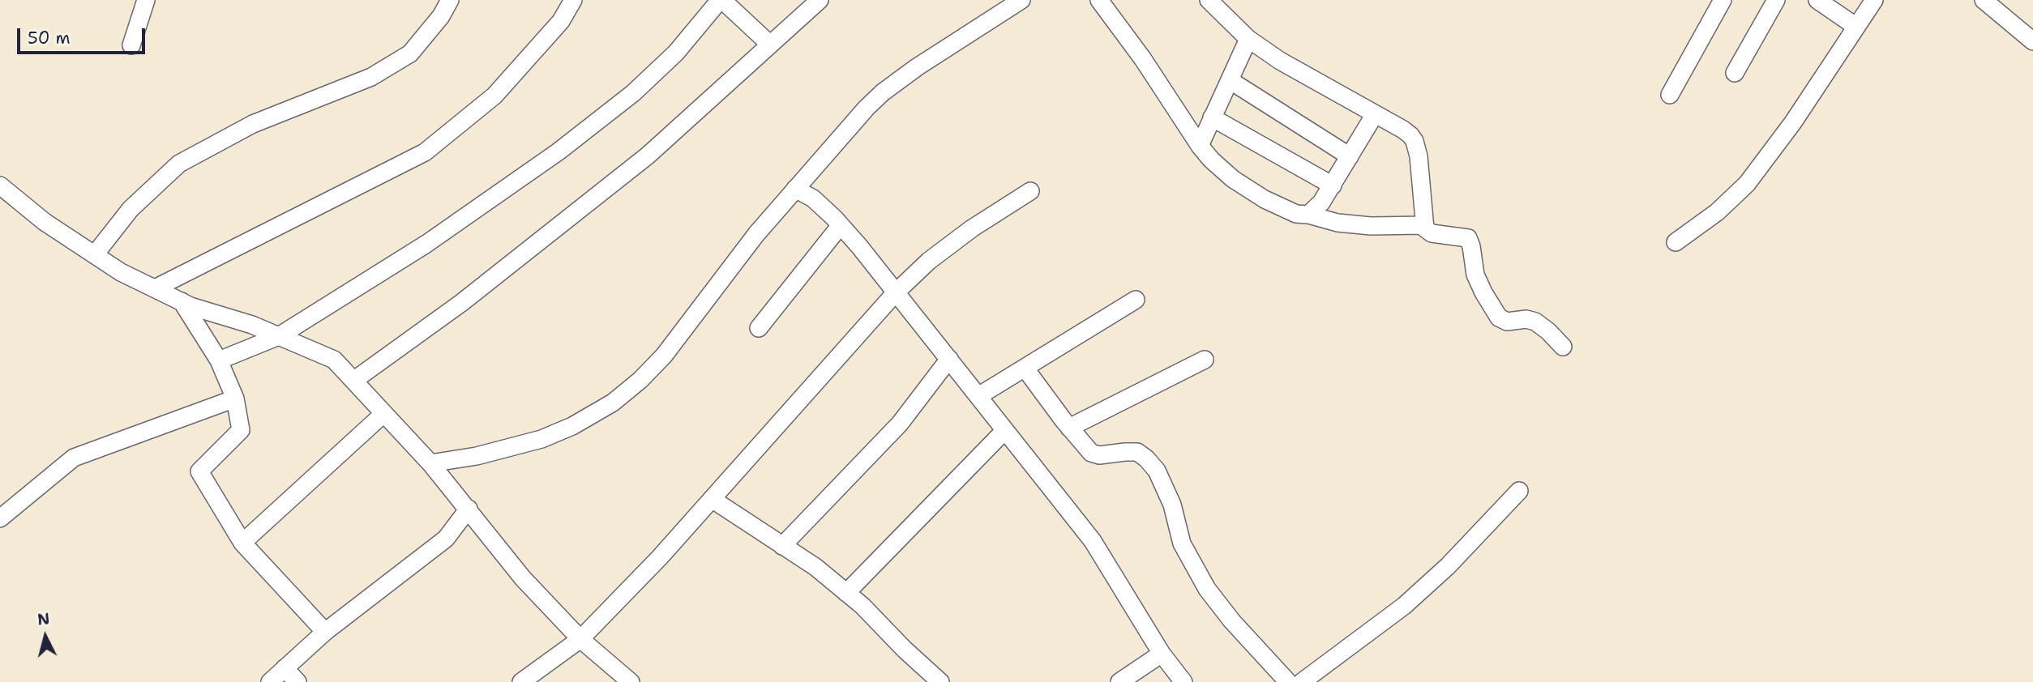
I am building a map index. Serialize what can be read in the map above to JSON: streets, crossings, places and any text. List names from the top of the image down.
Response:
{
  "scale_bar": "50 m",
  "north": "top"
}
